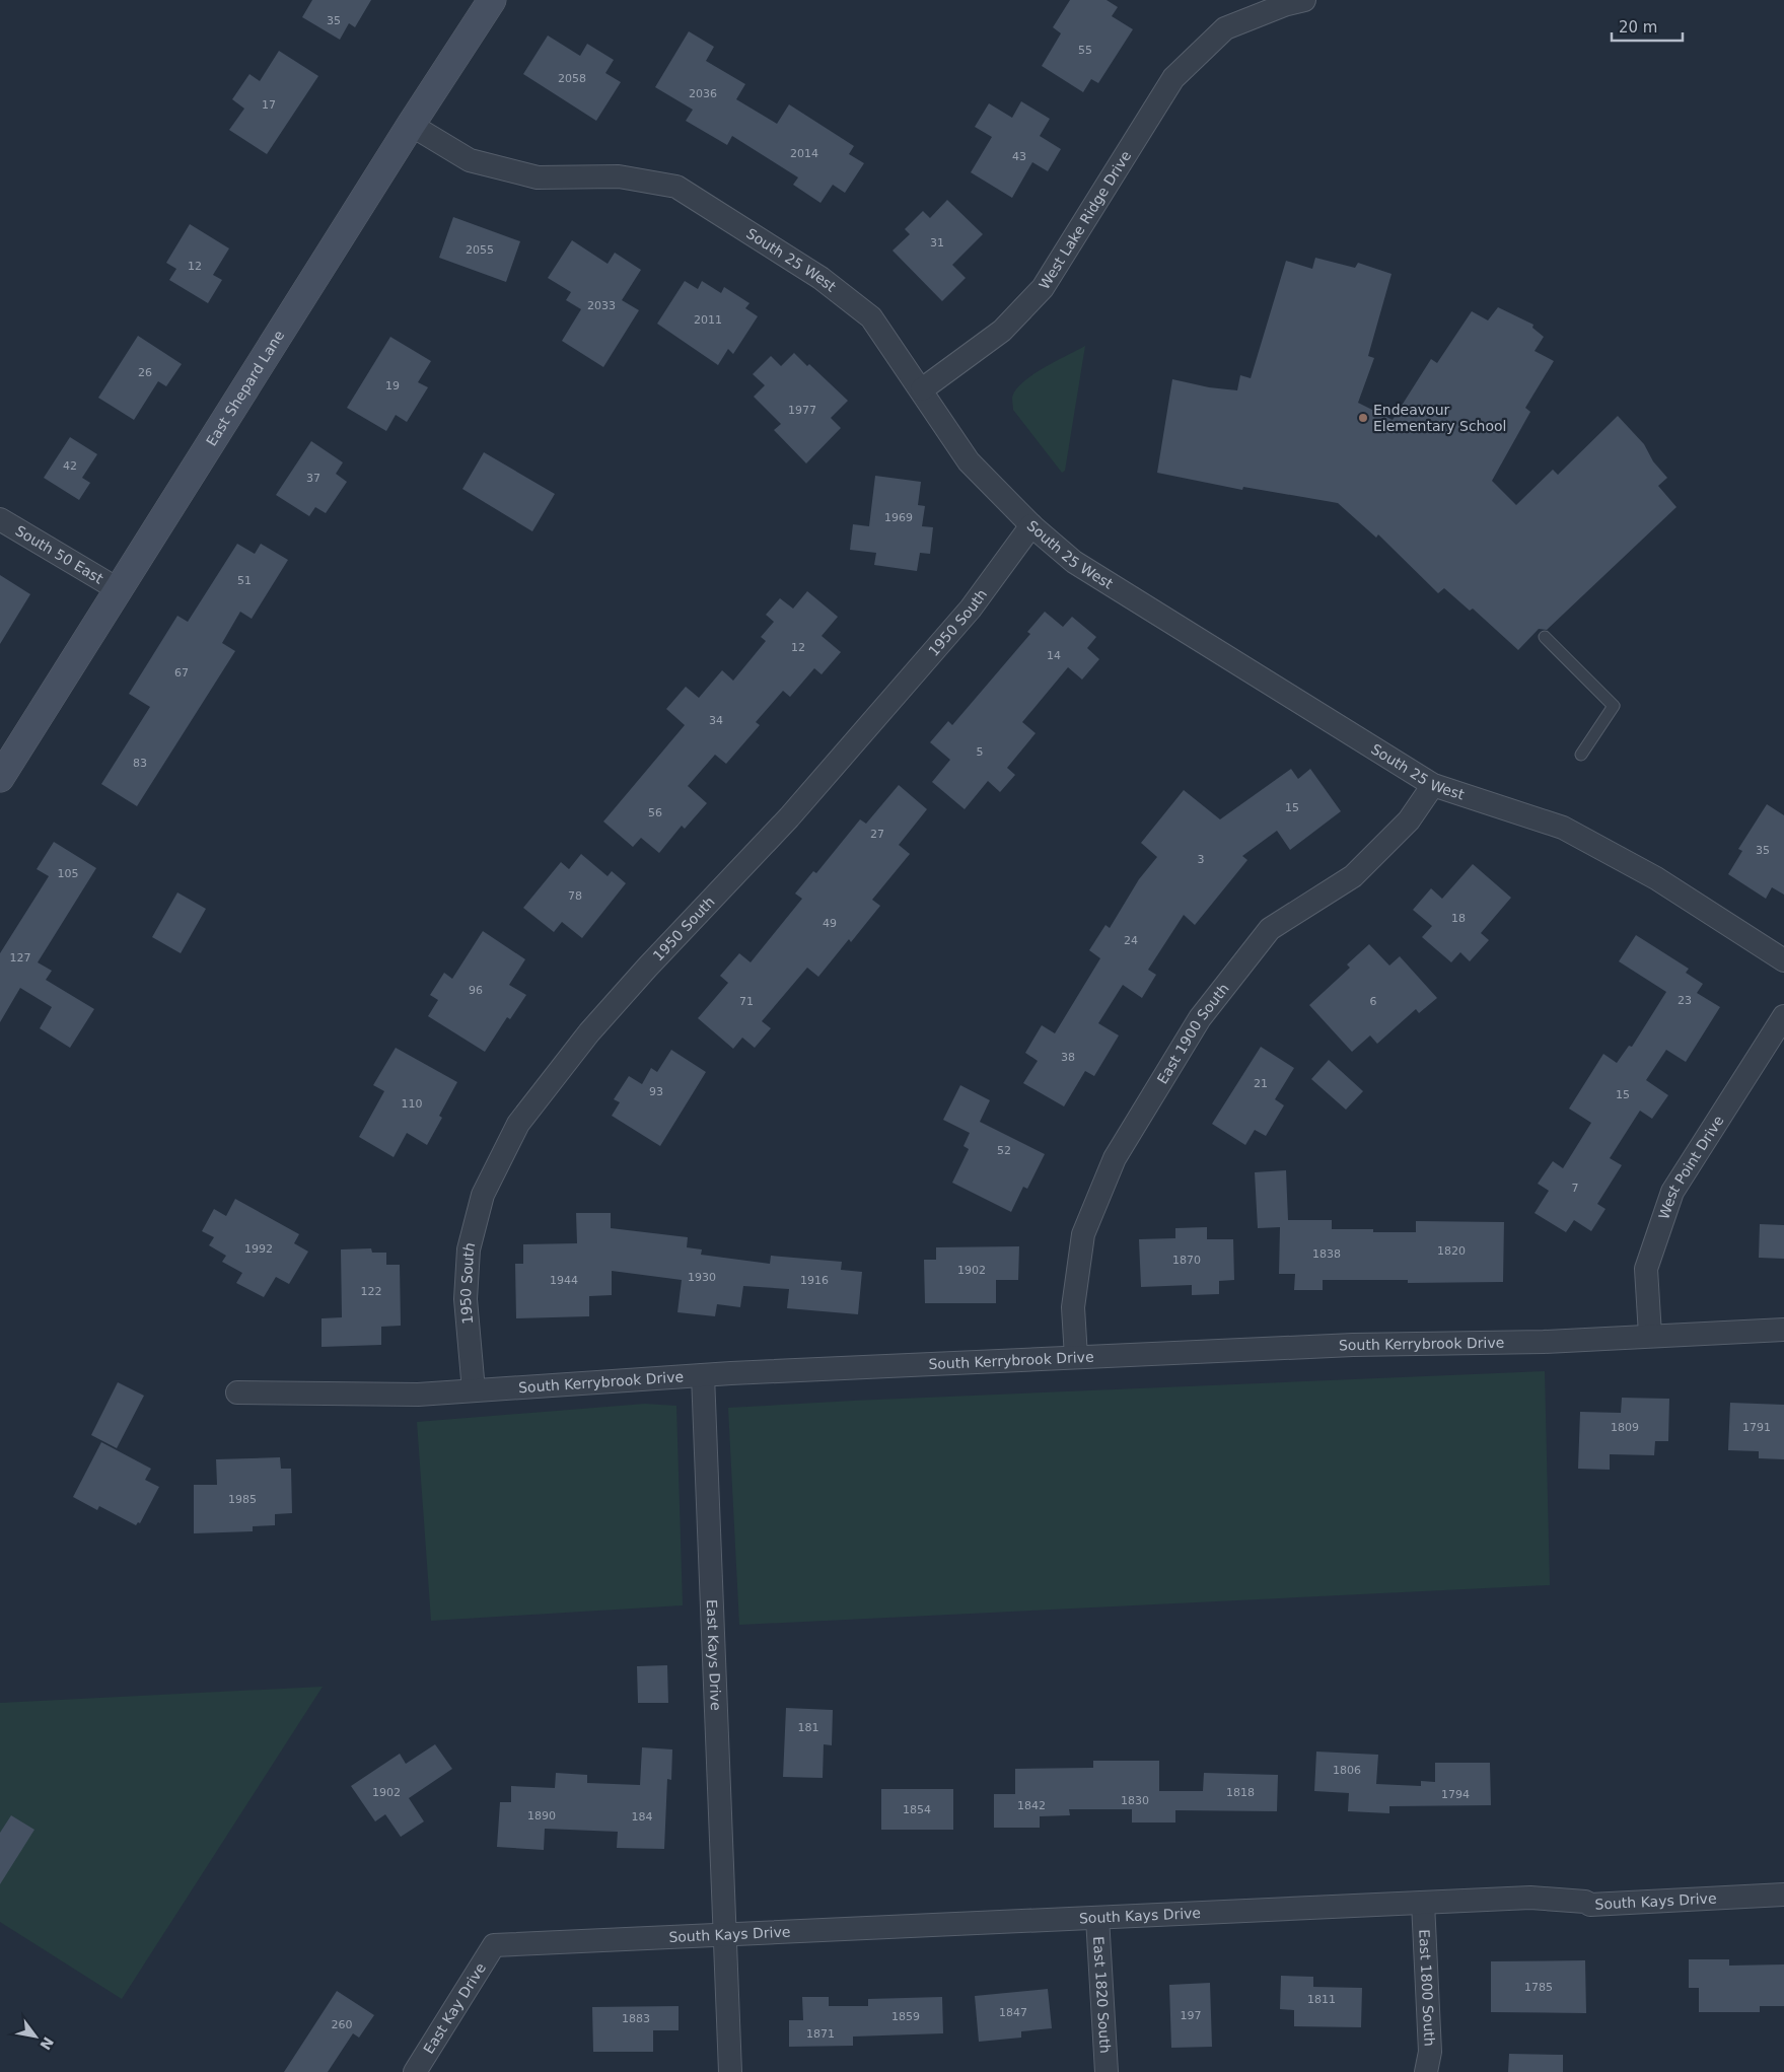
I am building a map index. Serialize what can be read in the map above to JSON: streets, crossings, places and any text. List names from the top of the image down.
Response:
{
  "streets": {
    "street": [
      "West Lake Ridge Drive",
      "South 25 West",
      "East Shepard Lane",
      "South 50 East",
      "1950 South",
      "East 1900 South",
      "West Point Drive",
      "South Kerrybrook Drive",
      "East Kays Drive",
      "South Kays Drive",
      "East 1800 South",
      "East 1820 South",
      "East Kay Drive"
    ]
  },
  "crossings": [
    ["West Lake Ridge Drive", "South 25 West"],
    ["South 25 West", "East Shepard Lane"],
    ["South 25 West", "1950 South"],
    ["South 25 West", "East 1900 South"],
    ["East Shepard Lane", "South 50 East"],
    ["1950 South", "South Kerrybrook Drive"],
    ["East 1900 South", "South Kerrybrook Drive"],
    ["West Point Drive", "South Kerrybrook Drive"],
    ["South Kerrybrook Drive", "East Kays Drive"],
    ["East Kays Drive", "South Kays Drive"],
    ["South Kays Drive", "East 1800 South"],
    ["South Kays Drive", "East 1820 South"],
    ["South Kays Drive", "East Kay Drive"]
  ],
  "places": ["Endeavour Elementary School"],
  "house_numbers": [
    "35",
    "55",
    "2058",
    "2036",
    "17",
    "2014",
    "43",
    "31",
    "2055",
    "12",
    "2033",
    "2011",
    "26",
    "19",
    "1977",
    "42",
    "37",
    "1969",
    "51",
    "12",
    "14",
    "67",
    "34",
    "5",
    "83",
    "15",
    "56",
    "27",
    "35",
    "3",
    "105",
    "78",
    "18",
    "49",
    "24",
    "127",
    "96",
    "23",
    "71",
    "6",
    "38",
    "21",
    "93",
    "15",
    "110",
    "52",
    "7",
    "1992",
    "1820",
    "1838",
    "1870",
    "1902",
    "1930",
    "1944",
    "1916",
    "122",
    "1809",
    "1791",
    "1985",
    "181",
    "1806",
    "1902",
    "1818",
    "1794",
    "1830",
    "1842",
    "1854",
    "1890",
    "184",
    "1785",
    "1811",
    "1847",
    "197",
    "1859",
    "1883",
    "260",
    "1871"
  ],
  "scale_bar": "20 m",
  "north": "bottom right"
}
